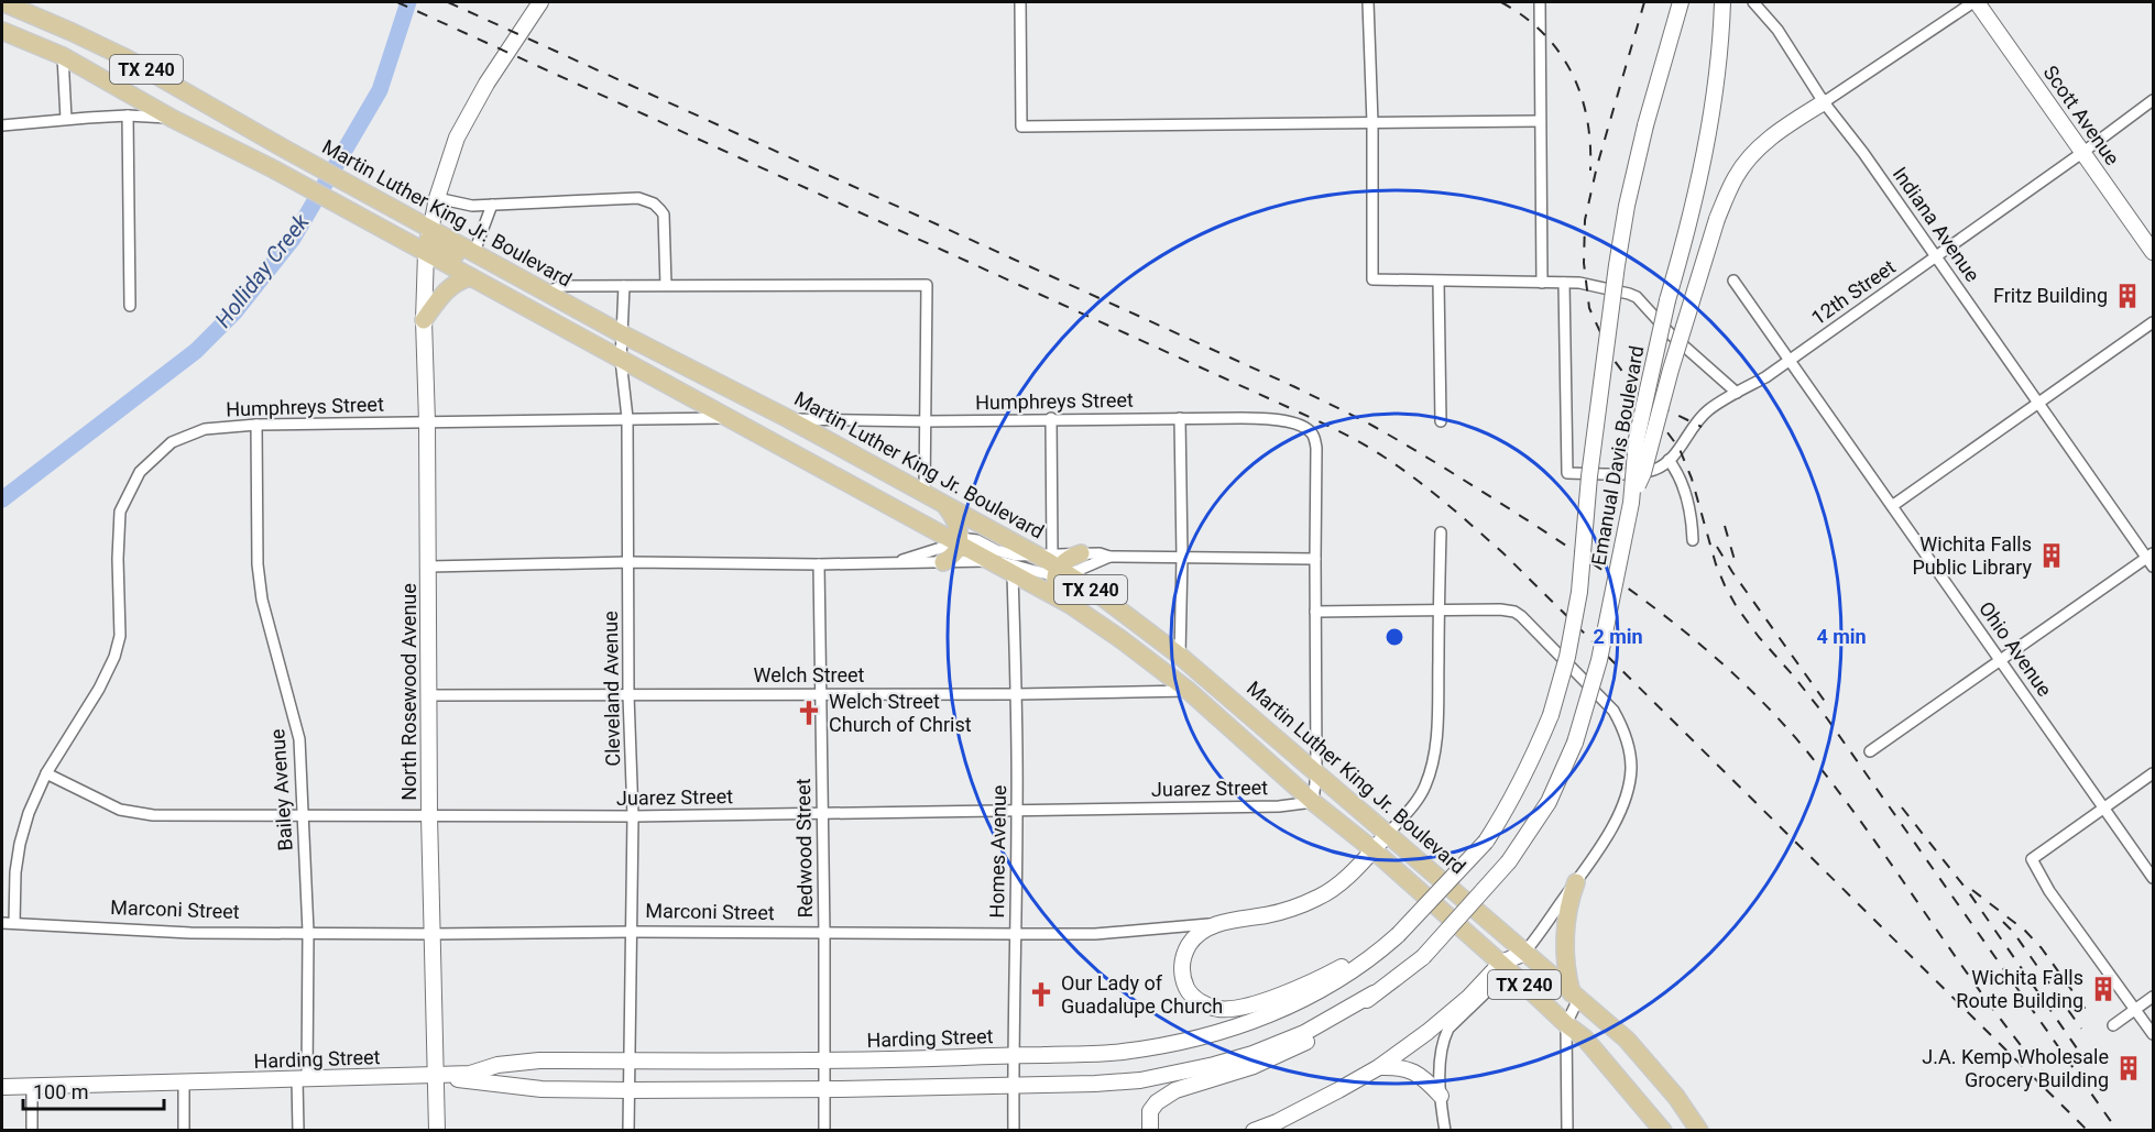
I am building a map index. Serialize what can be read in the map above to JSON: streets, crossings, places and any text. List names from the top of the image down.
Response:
{
  "streets": {
    "main road": [
      "TX 240",
      "Scott Avenue",
      "Martin Luther King Jr. Boulevard",
      "Emanual Davis Boulevard",
      "North Rosewood Avenue",
      "Marconi Street",
      "Harding Street"
    ],
    "street": [
      "Indiana Avenue",
      "12th Street",
      "Humphreys Street",
      "Ohio Avenue",
      "Welch Street",
      "Cleveland Avenue",
      "Juarez Street",
      "Bailey Avenue",
      "Redwood Street",
      "Homes Avenue"
    ]
  },
  "crossings": [
    ["Scott Avenue", "12th Street"],
    ["Martin Luther King Jr. Boulevard", "Humphreys Street"],
    ["Martin Luther King Jr. Boulevard", "Welch Street"],
    ["Martin Luther King Jr. Boulevard", "Cleveland Avenue"],
    ["Martin Luther King Jr. Boulevard", "North Rosewood Avenue"],
    ["Martin Luther King Jr. Boulevard", "Juarez Street"],
    ["Martin Luther King Jr. Boulevard", "Homes Avenue"],
    ["Martin Luther King Jr. Boulevard", "Marconi Street"],
    ["Indiana Avenue", "12th Street"],
    ["12th Street", "Ohio Avenue"],
    ["Humphreys Street", "Cleveland Avenue"],
    ["Humphreys Street", "North Rosewood Avenue"],
    ["Humphreys Street", "Juarez Street"],
    ["Humphreys Street", "Bailey Avenue"],
    ["Humphreys Street", "Marconi Street"],
    ["Emanual Davis Boulevard", "Harding Street"],
    ["Welch Street", "Cleveland Avenue"],
    ["Welch Street", "North Rosewood Avenue"],
    ["Welch Street", "Redwood Street"],
    ["Welch Street", "Homes Avenue"],
    ["Cleveland Avenue", "Juarez Street"],
    ["Cleveland Avenue", "Marconi Street"],
    ["Cleveland Avenue", "Harding Street"],
    ["North Rosewood Avenue", "Juarez Street"],
    ["North Rosewood Avenue", "Marconi Street"],
    ["North Rosewood Avenue", "Harding Street"],
    ["Juarez Street", "Bailey Avenue"],
    ["Juarez Street", "Redwood Street"],
    ["Juarez Street", "Homes Avenue"],
    ["Bailey Avenue", "Marconi Street"],
    ["Bailey Avenue", "Harding Street"],
    ["Redwood Street", "Marconi Street"],
    ["Redwood Street", "Harding Street"],
    ["Homes Avenue", "Marconi Street"],
    ["Homes Avenue", "Harding Street"]
  ],
  "water": ["Holliday Creek"],
  "places": {
    "building": [
      "Fritz Building",
      "Wichita Falls Public Library",
      "Wichita Falls Route Building",
      "J.A. Kemp Wholesale Grocery Building"
    ],
    "church": ["Welch Street Church of Christ", "Our Lady of Guadalupe Church"]
  },
  "scale_bar": "100 m",
  "rings": ["2 min", "4 min"]
}
